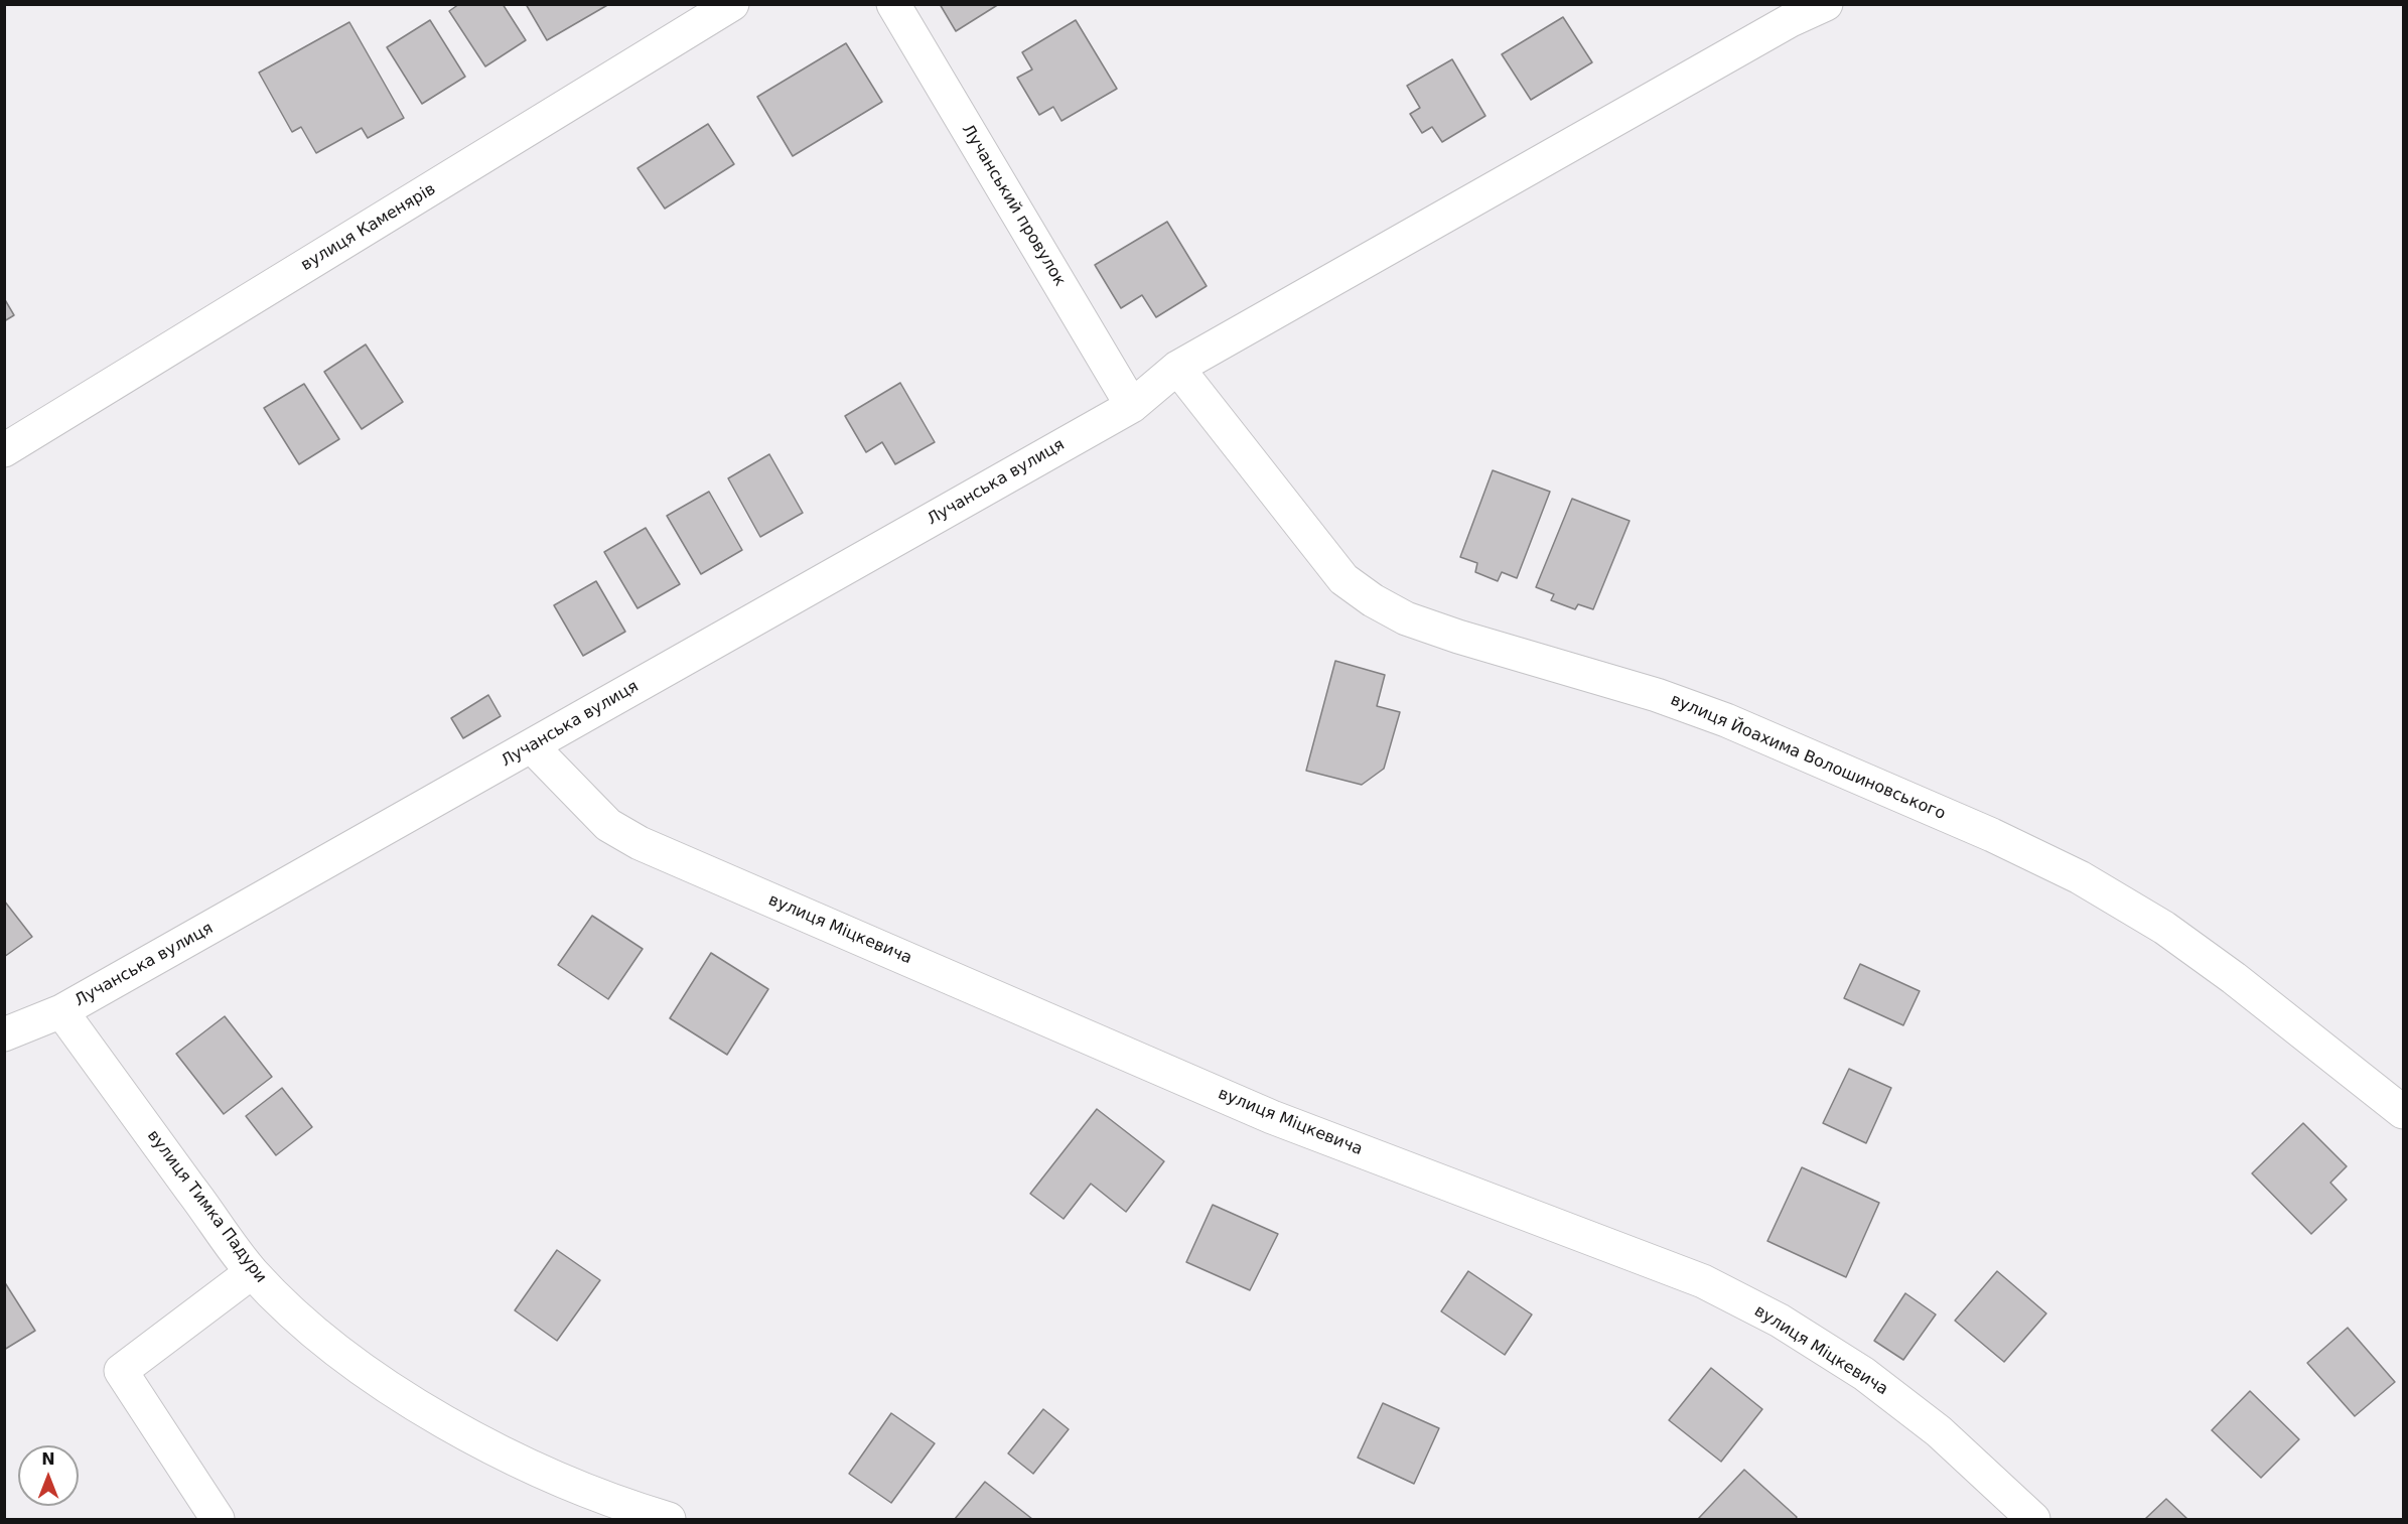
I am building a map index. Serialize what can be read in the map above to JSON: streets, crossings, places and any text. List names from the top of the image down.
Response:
{
  "streets": {
    "street": [
      "Лучанський провулок",
      "вулиця Каменярів",
      "Лучанська вулиця",
      "вулиця Йоахима Волошиновського",
      "вулиця Міцкевича",
      "вулиця Тимка Падури"
    ]
  },
  "crossings": [
    ["Лучанський провулок", "Лучанська вулиця"],
    ["Лучанська вулиця", "вулиця Йоахима Волошиновського"],
    ["Лучанська вулиця", "вулиця Міцкевича"],
    ["Лучанська вулиця", "вулиця Тимка Падури"]
  ],
  "north": "top"
}
